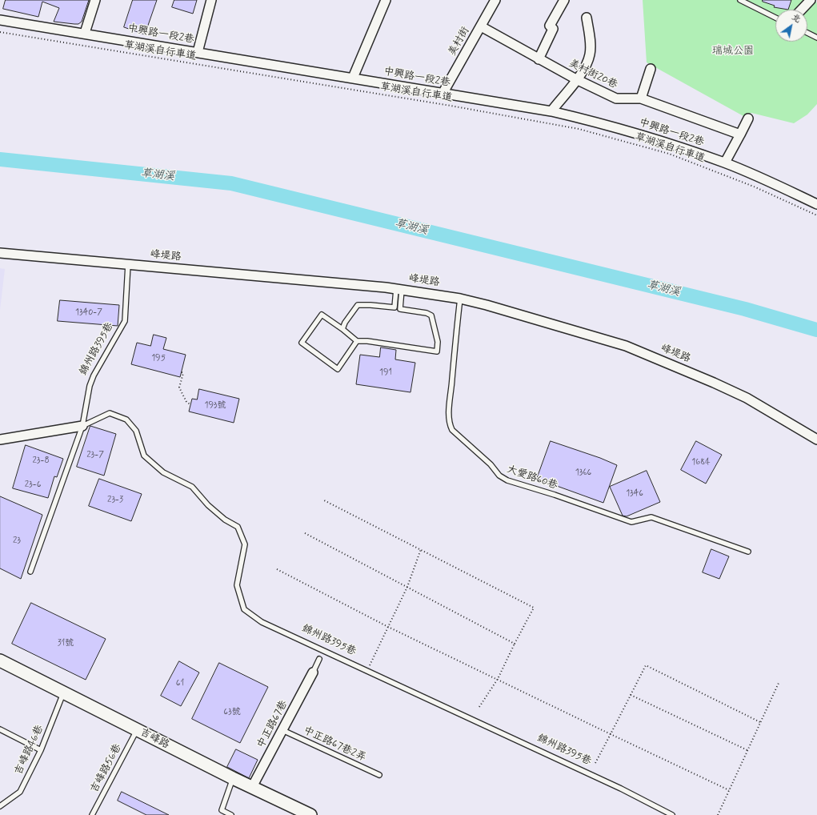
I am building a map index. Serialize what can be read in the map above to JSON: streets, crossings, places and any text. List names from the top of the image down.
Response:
{
  "streets": {
    "street": [
      "中興路一段2巷",
      "美村街",
      "美村街20巷",
      "峰堤路",
      "錦州路395巷",
      "中正路67巷",
      "吉峰路"
    ],
    "lane": [
      "大愛路60巷",
      "中正路67巷2弄",
      "吉峰路46巷",
      "吉峰路56巷"
    ],
    "path": ["草湖溪自行車道"]
  },
  "crossings": [
    ["中興路一段2巷", "美村街"],
    ["美村街", "美村街20巷"],
    ["峰堤路", "錦州路395巷"],
    ["峰堤路", "大愛路60巷"],
    ["中正路67巷", "吉峰路"],
    ["中正路67巷", "中正路67巷2弄"],
    ["吉峰路", "吉峰路46巷"],
    ["吉峰路", "吉峰路56巷"]
  ],
  "water": ["草湖溪"],
  "parks": ["瑞城公園"],
  "house_numbers": [
    "1340-7",
    "195",
    "191",
    "193號",
    "23-7",
    "23-8",
    "1684",
    "1366",
    "23-6",
    "1346",
    "23-3",
    "23",
    "31號",
    "61",
    "63號"
  ],
  "north": "top right"
}
